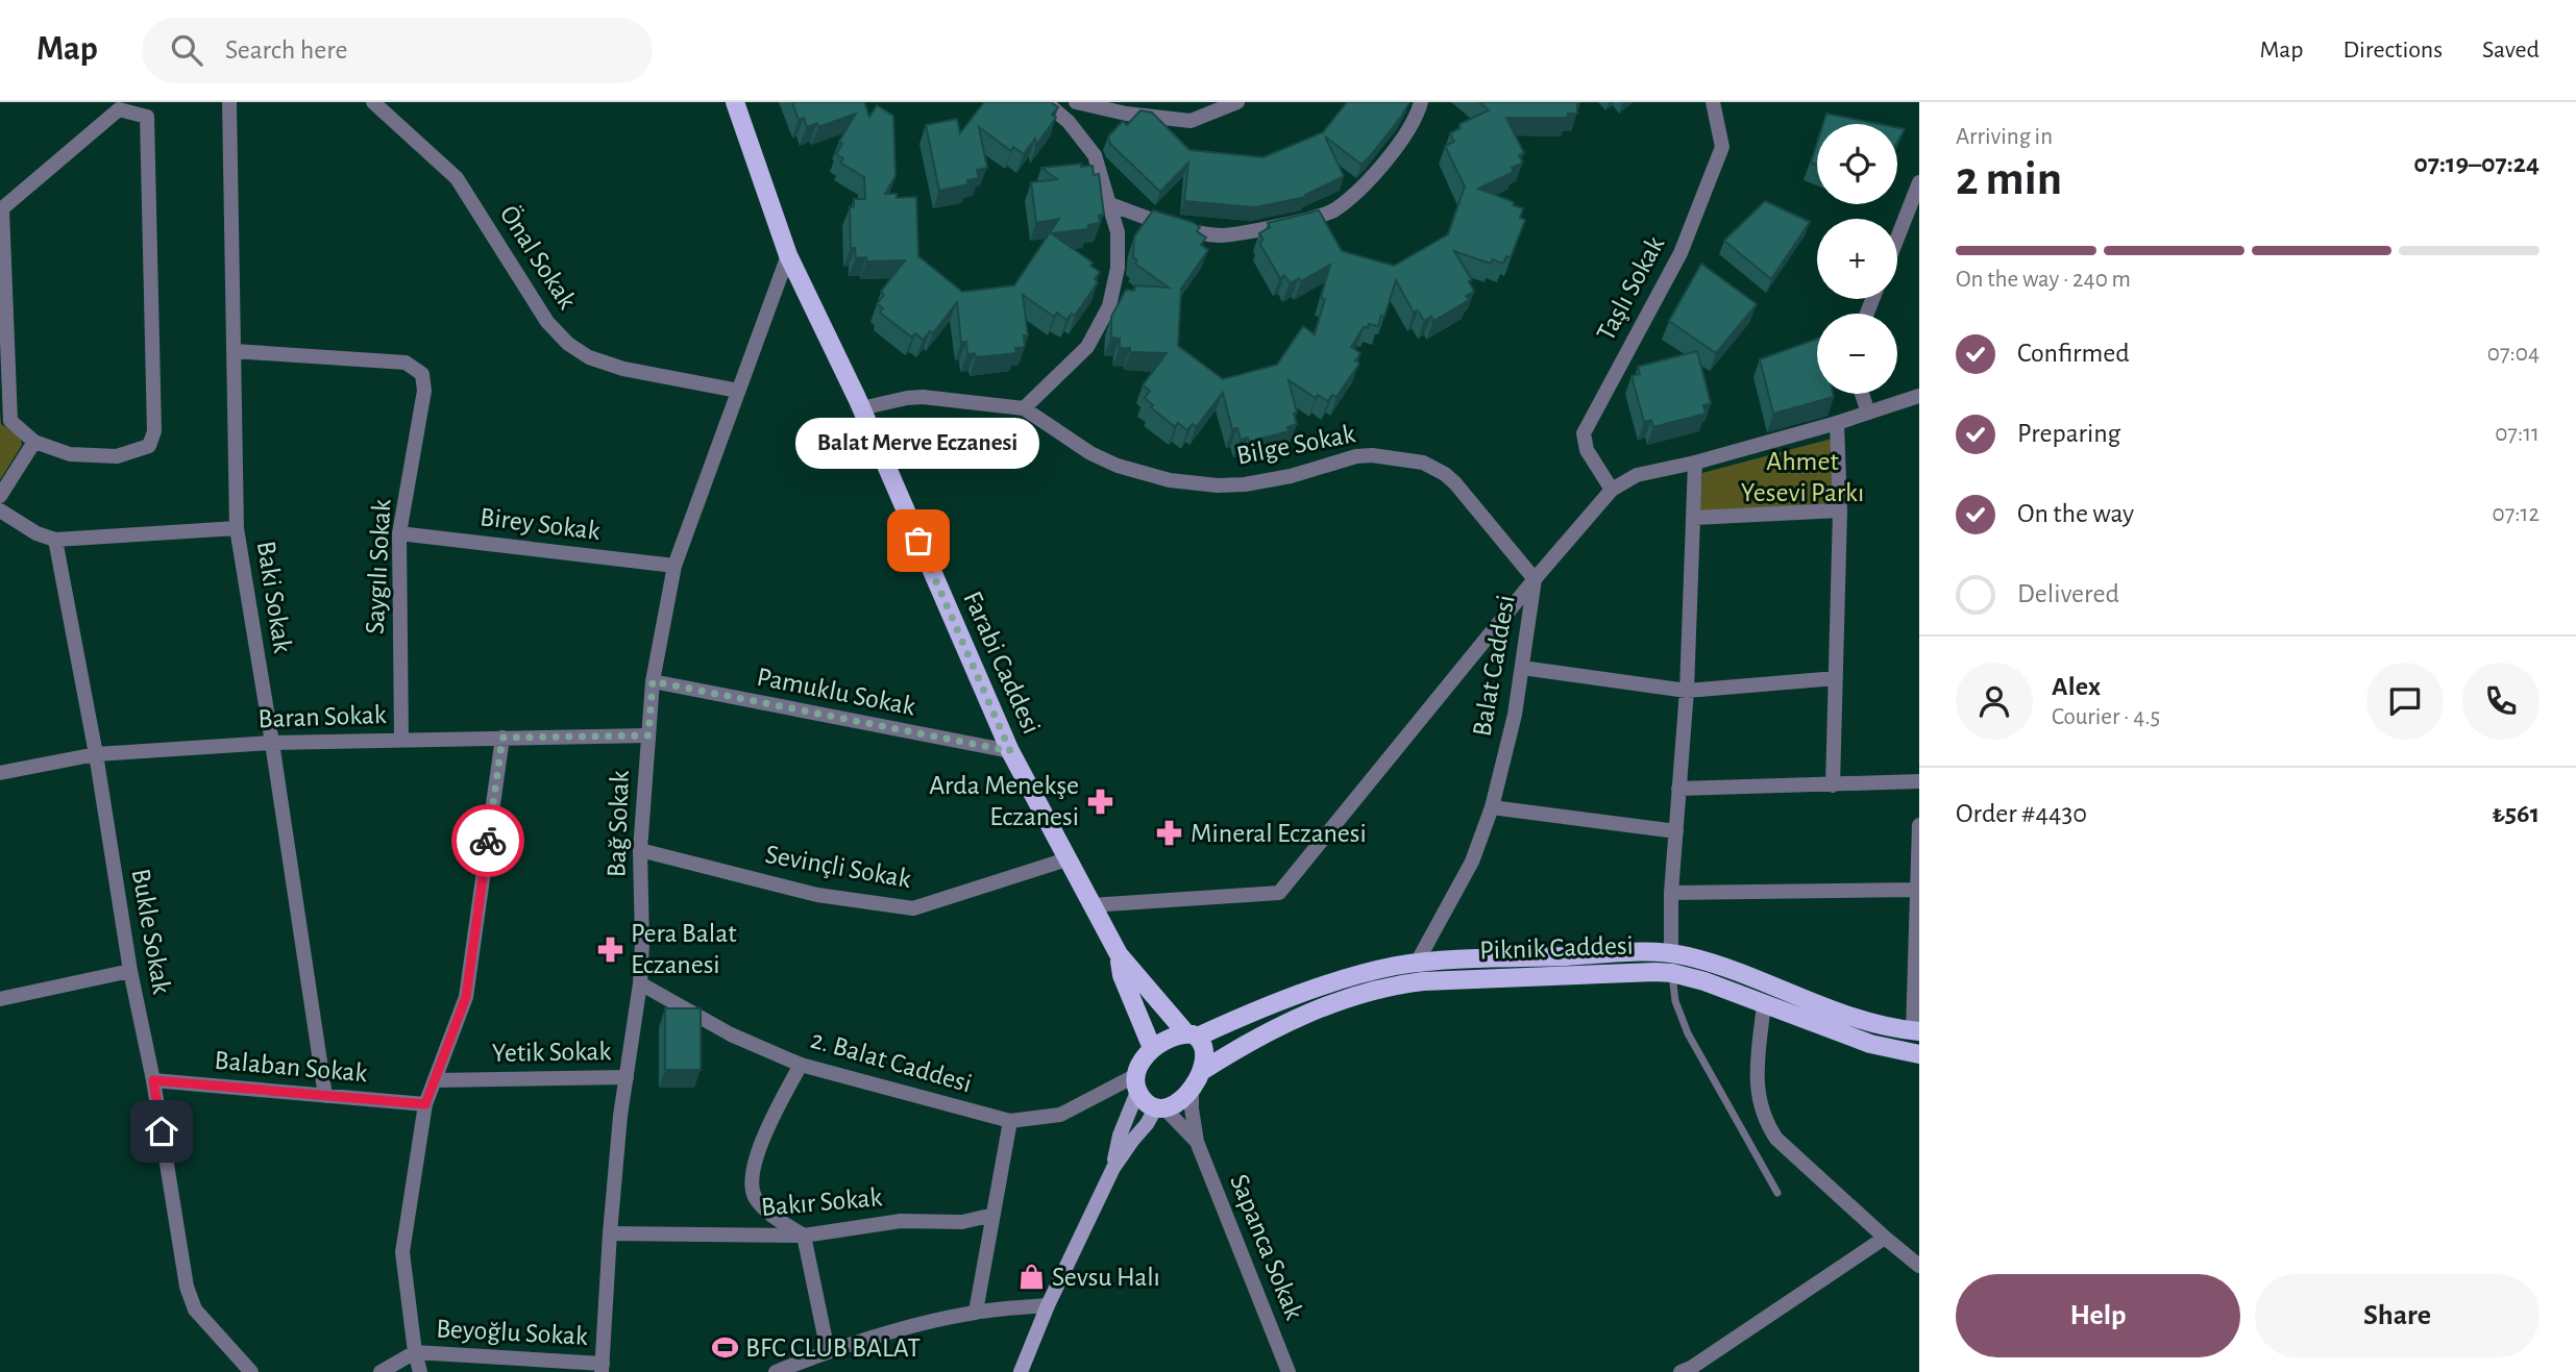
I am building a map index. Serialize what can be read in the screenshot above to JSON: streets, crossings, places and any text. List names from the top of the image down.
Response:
{
  "streets": {
    "main road": ["Farabi Caddesi", "Piknik Caddesi"],
    "street": [
      "Önal Sokak",
      "Taşlı Sokak",
      "Bilge Sokak",
      "Birey Sokak",
      "Saygılı Sokak",
      "Baki Sokak",
      "Balat Caddesi",
      "Pamuklu Sokak",
      "Baran Sokak",
      "Bağ Sokak",
      "Sevinçli Sokak",
      "Bukle Sokak",
      "Yetik Sokak",
      "2. Balat Caddesi",
      "Balaban Sokak",
      "Bakır Sokak",
      "Sapanca Sokak",
      "Beyoğlu Sokak"
    ]
  },
  "crossings": [
    ["Önal Sokak", "Bağ Sokak"],
    ["Taşlı Sokak", "Balat Caddesi"],
    ["Bilge Sokak", "Farabi Caddesi"],
    ["Bilge Sokak", "Balat Caddesi"],
    ["Birey Sokak", "Saygılı Sokak"],
    ["Birey Sokak", "Bağ Sokak"],
    ["Saygılı Sokak", "Baki Sokak"],
    ["Saygılı Sokak", "Baran Sokak"],
    ["Baki Sokak", "Baran Sokak"],
    ["Baki Sokak", "Balaban Sokak"],
    ["Farabi Caddesi", "Pamuklu Sokak"],
    ["Farabi Caddesi", "Bağ Sokak"],
    ["Farabi Caddesi", "Sevinçli Sokak"],
    ["Balat Caddesi", "Piknik Caddesi"],
    ["Pamuklu Sokak", "Bağ Sokak"],
    ["Baran Sokak", "Bağ Sokak"],
    ["Baran Sokak", "Bukle Sokak"],
    ["Bağ Sokak", "Sevinçli Sokak"],
    ["Bağ Sokak", "Yetik Sokak"],
    ["Bağ Sokak", "2. Balat Caddesi"],
    ["Bağ Sokak", "Bakır Sokak"],
    ["Bağ Sokak", "Beyoğlu Sokak"],
    ["Bukle Sokak", "Balaban Sokak"],
    ["Piknik Caddesi", "2. Balat Caddesi"],
    ["Piknik Caddesi", "Sapanca Sokak"],
    ["2. Balat Caddesi", "Sapanca Sokak"]
  ],
  "parks": ["Ahmet Yesevi Parkı"],
  "places": {
    "other": ["Balat Merve Eczanesi"],
    "pharmacy": ["Arda Menekşe Eczanesi", "Mineral Eczanesi", "Pera Balat Eczanesi"],
    "shop": ["Sevsu Halı"],
    "sports": ["BFC CLUB BALAT"]
  },
  "page": {
    "header": "Map",
    "search": "Search here",
    "nav": ["Map", "Directions", "Saved"],
    "heading": ["2 min", "Arriving in", "07:19–07:24"],
    "panel": [
      "Alex",
      "Courier · 4.5",
      "Order #4430",
      "₺561"
    ],
    "map_buttons": ["+", "−"],
    "bar": "On the way · 240 m",
    "list": [
      ["Confirmed", "07:04"],
      ["Preparing", "07:11"],
      ["On the way", "07:12"],
      "Delivered"
    ],
    "bubble": "Balat Merve Eczanesi",
    "buttons": ["Help", "Share"]
  }
}
